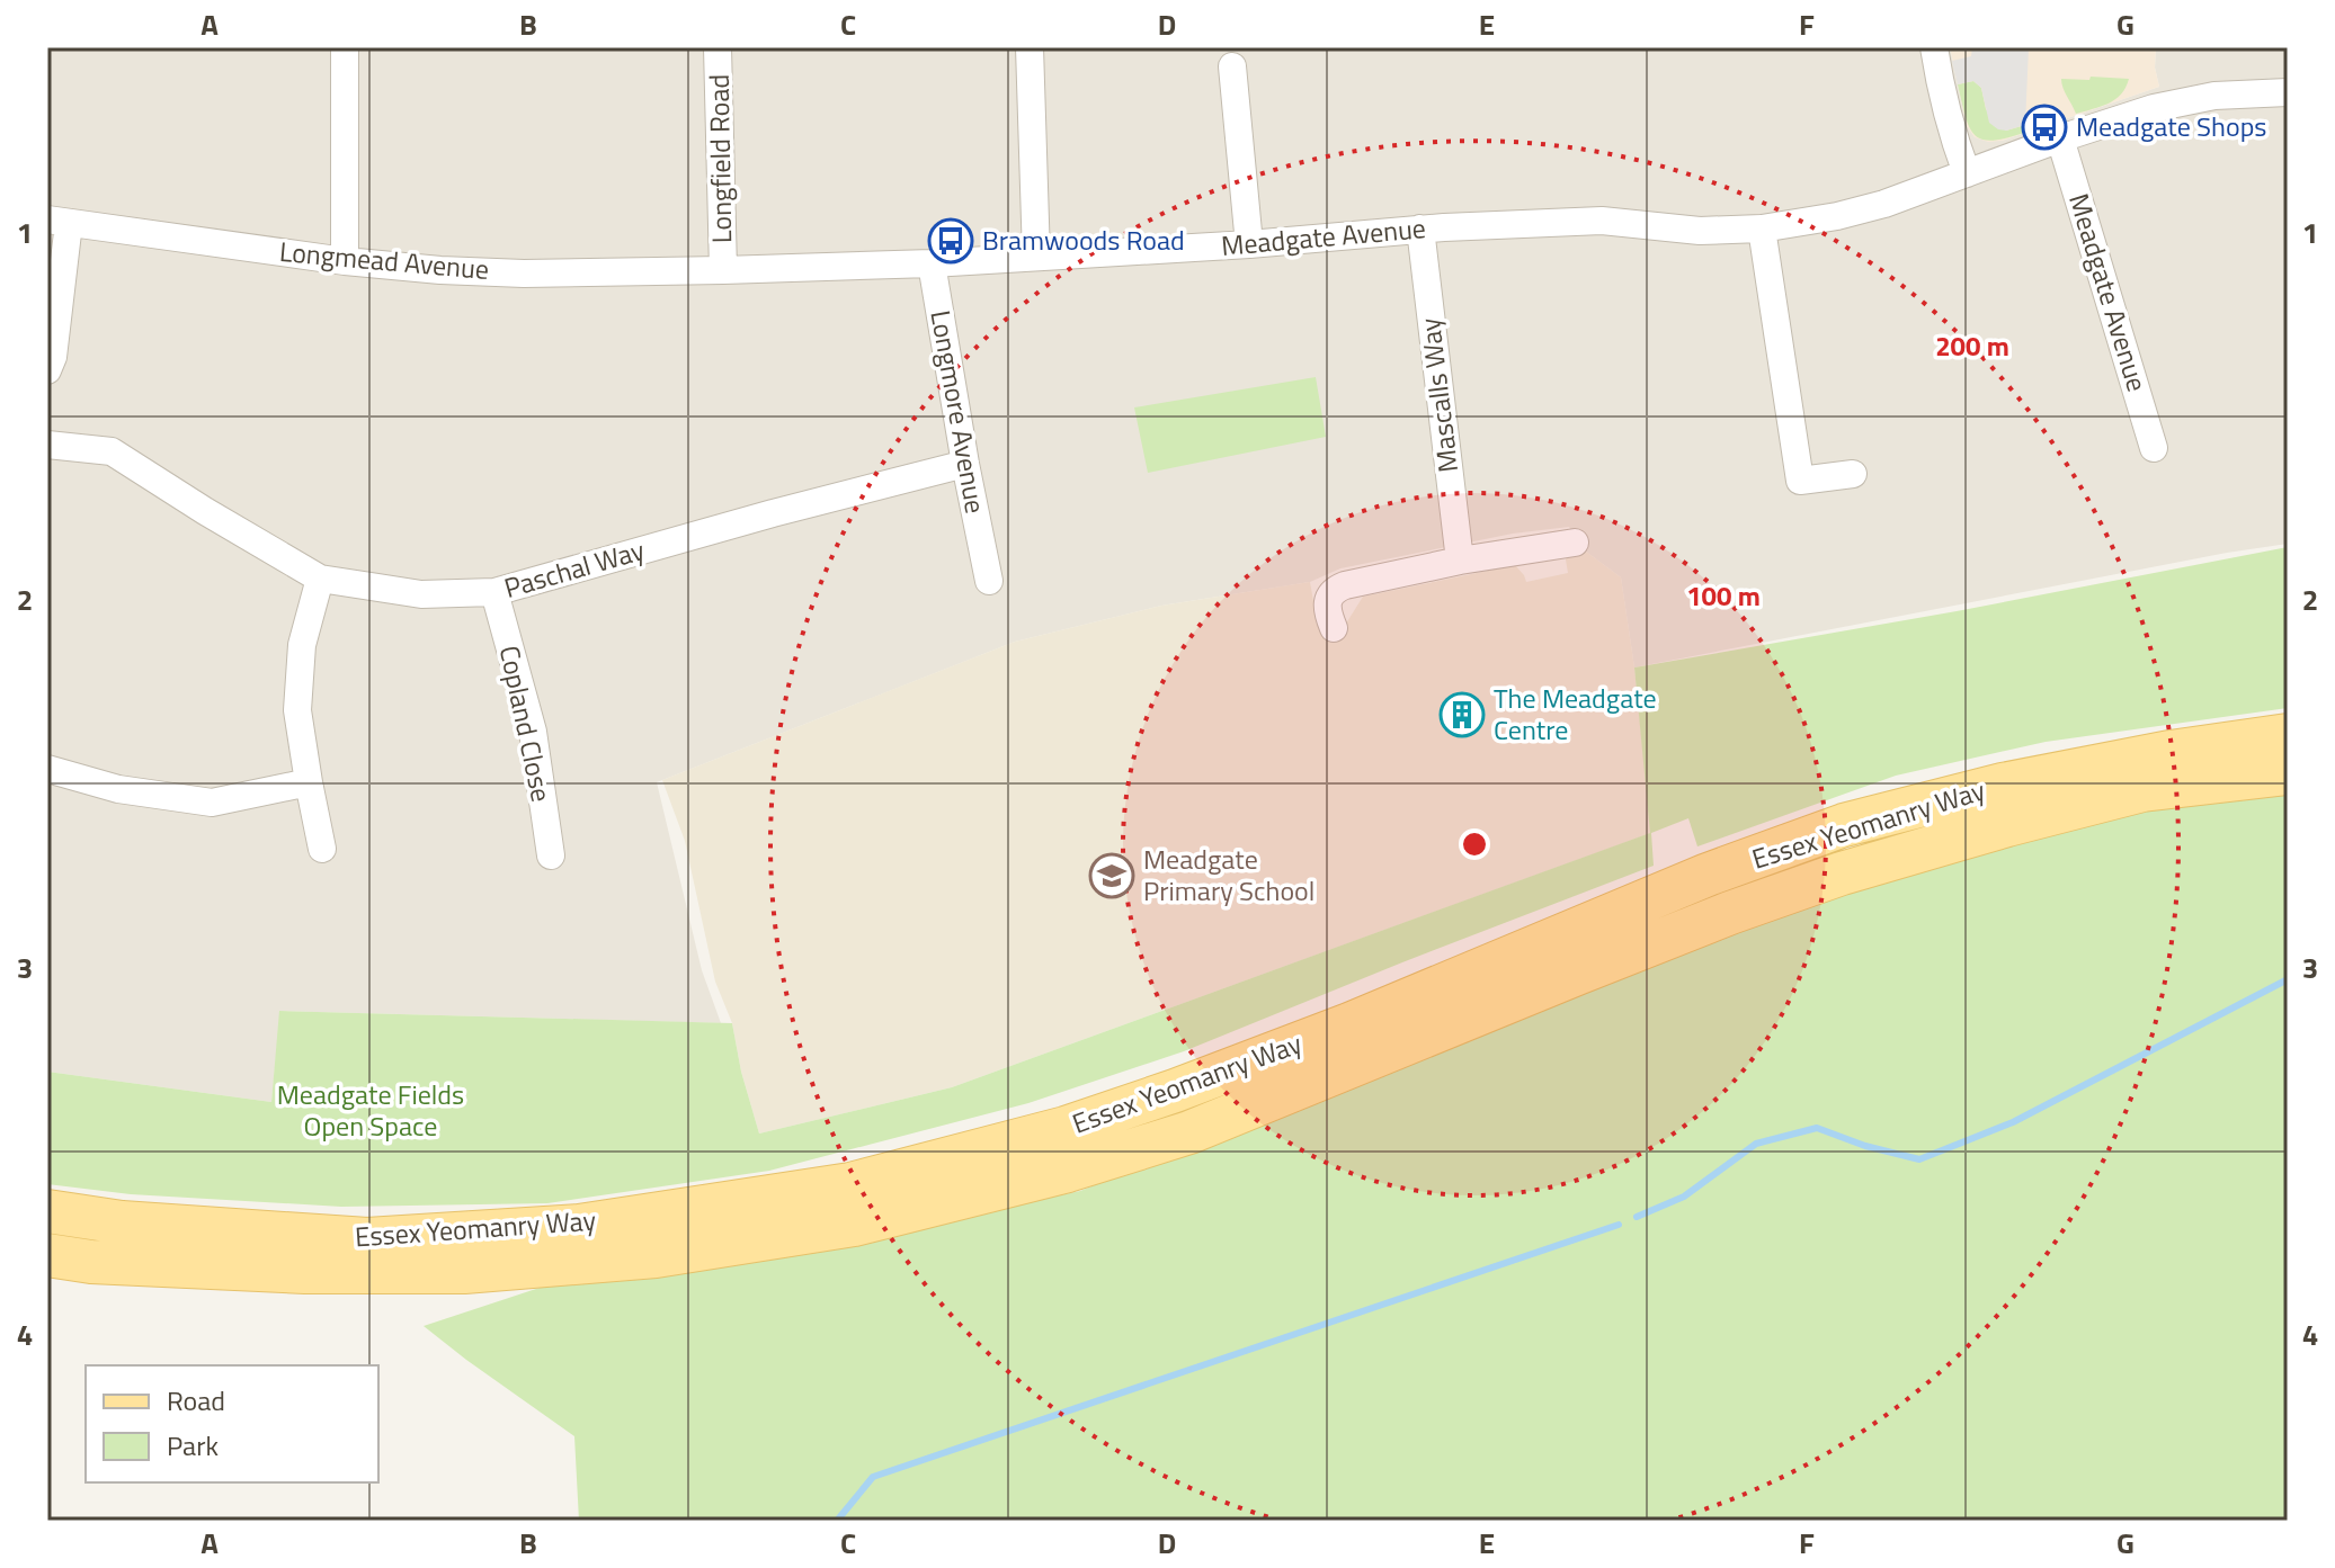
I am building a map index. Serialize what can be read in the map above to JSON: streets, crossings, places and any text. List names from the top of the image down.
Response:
{
  "streets": {
    "main road": ["Essex Yeomanry Way"],
    "street": [
      "Longfield Road",
      "Meadgate Avenue",
      "Longmead Avenue",
      "Mascalls Way",
      "Longmore Avenue",
      "Paschal Way",
      "Copland Close"
    ]
  },
  "crossings": [
    ["Longfield Road", "Meadgate Avenue"],
    ["Longfield Road", "Longmead Avenue"],
    ["Meadgate Avenue", "Longmead Avenue"],
    ["Meadgate Avenue", "Mascalls Way"],
    ["Meadgate Avenue", "Longmore Avenue"],
    ["Longmore Avenue", "Paschal Way"],
    ["Paschal Way", "Copland Close"]
  ],
  "parks": ["Meadgate Fields Open Space"],
  "places": {
    "bus stop": ["Meadgate Shops", "Bramwoods Road"],
    "building": ["The Meadgate Centre"],
    "school or university": ["Meadgate Primary School"]
  },
  "legend": ["Road", "Park"],
  "grid": {
    "columns": [
      "A",
      "B",
      "C",
      "D",
      "E",
      "F",
      "G"
    ],
    "rows": [
      "1",
      "2",
      "3",
      "4"
    ]
  },
  "rings": ["200 m", "100 m"]
}
